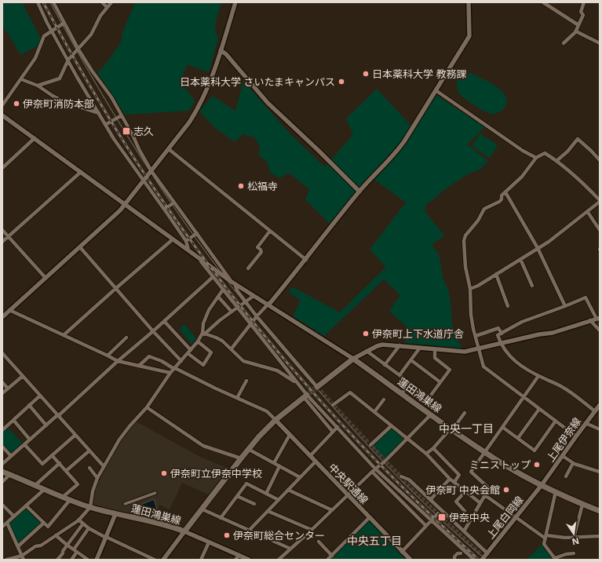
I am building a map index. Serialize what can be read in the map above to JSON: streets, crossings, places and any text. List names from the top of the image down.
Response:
{
  "streets": {
    "main road": ["蓮田鴻巣線"],
    "street": ["上尾伊奈線", "中央駅通線", "上尾白岡線"]
  },
  "crossings": [
    ["蓮田鴻巣線", "上尾伊奈線"],
    ["蓮田鴻巣線", "中央駅通線"],
    ["蓮田鴻巣線", "上尾白岡線"],
    ["上尾伊奈線", "上尾白岡線"]
  ],
  "districts": ["中央一丁目", "中央五丁目"],
  "places": {
    "other": [
      "日本薬科大学 教務課",
      "日本薬科大学 さいたまキャンパス",
      "伊奈町消防本部",
      "松福寺",
      "伊奈町上下水道庁舎",
      "ミニストップ",
      "伊奈町立伊奈中学校",
      "伊奈町 中央会館",
      "伊奈町総合センター"
    ],
    "transit": ["志久", "伊奈中央"]
  },
  "north": "bottom"
}
